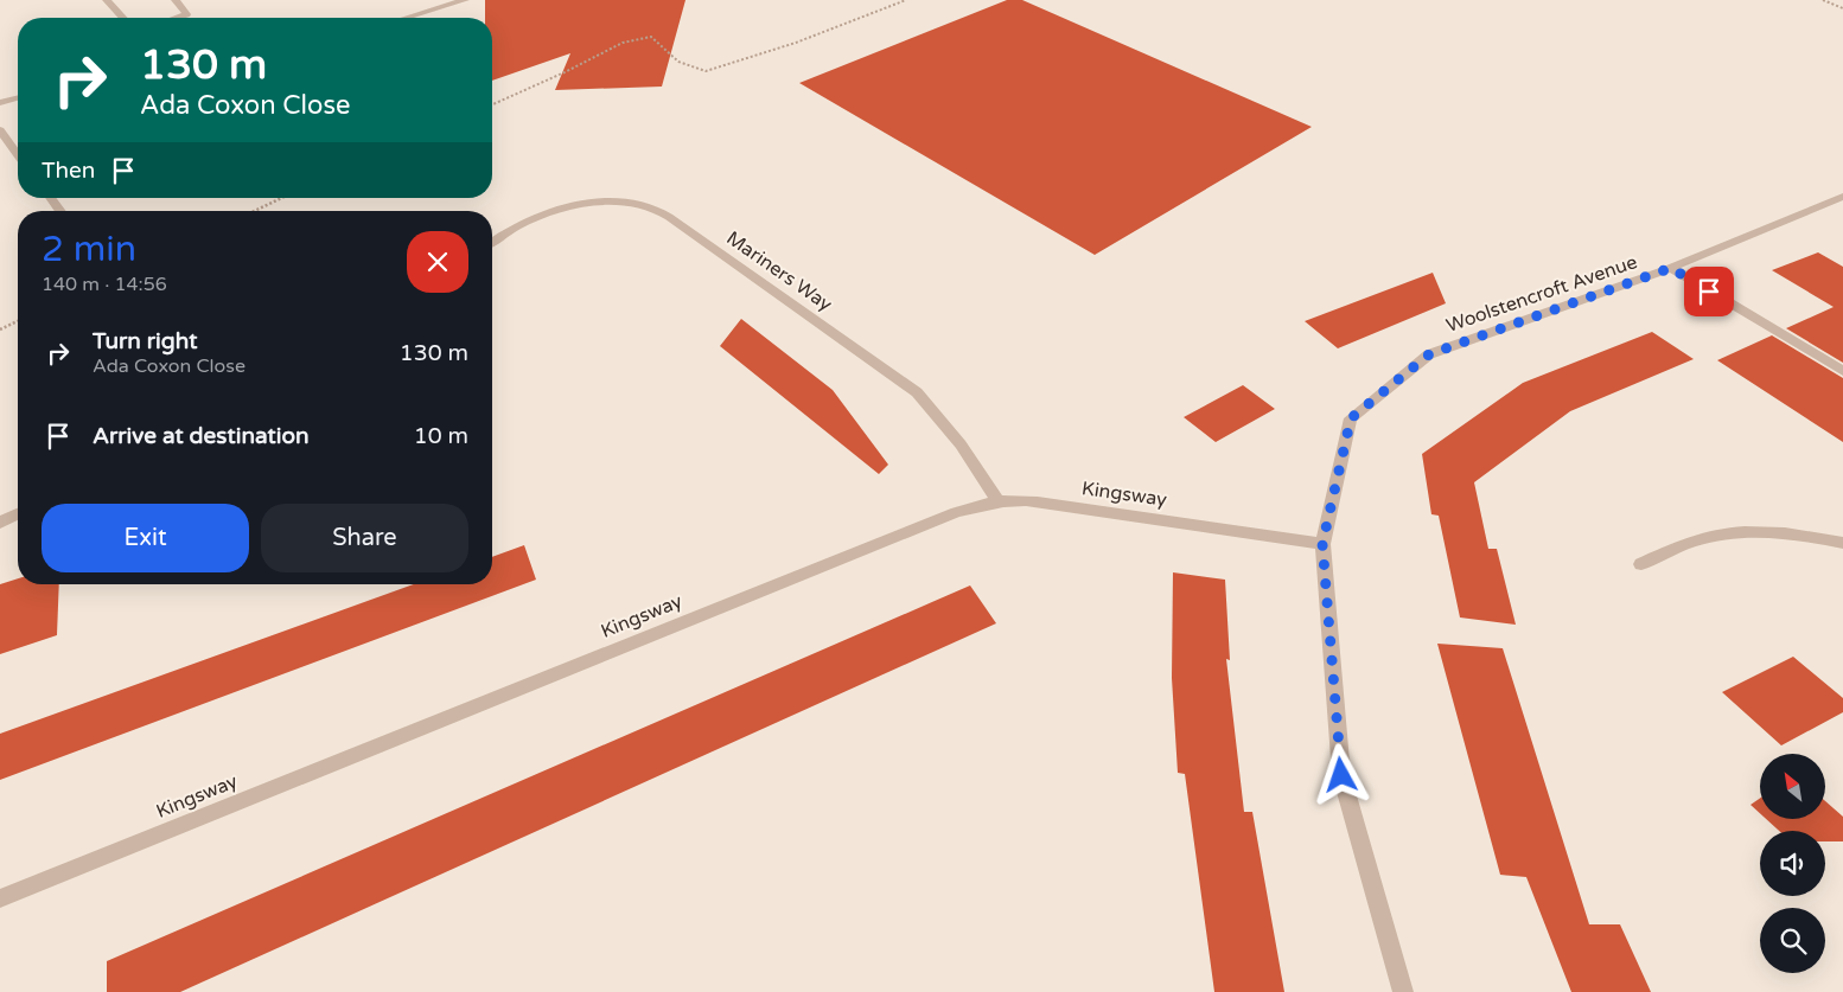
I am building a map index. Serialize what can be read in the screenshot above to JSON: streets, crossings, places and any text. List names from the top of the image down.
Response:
{
  "streets": {
    "street": ["Mariners Way", "Woolstencroft Avenue", "Kingsway"]
  },
  "crossings": [
    ["Mariners Way", "Kingsway"],
    ["Woolstencroft Avenue", "Kingsway"]
  ],
  "north": "top left",
  "page": {
    "turn": ["130 m", "Ada Coxon Close"],
    "then": "Then",
    "heading": ["2 min", "140 m · 14:56"],
    "list": [
      {
        "name": "Turn right",
        "note": "Ada Coxon Close",
        "value": "130 m"
      },
      {
        "name": "Arrive at destination",
        "value": "10 m"
      }
    ],
    "buttons": ["Exit", "Share"]
  }
}
